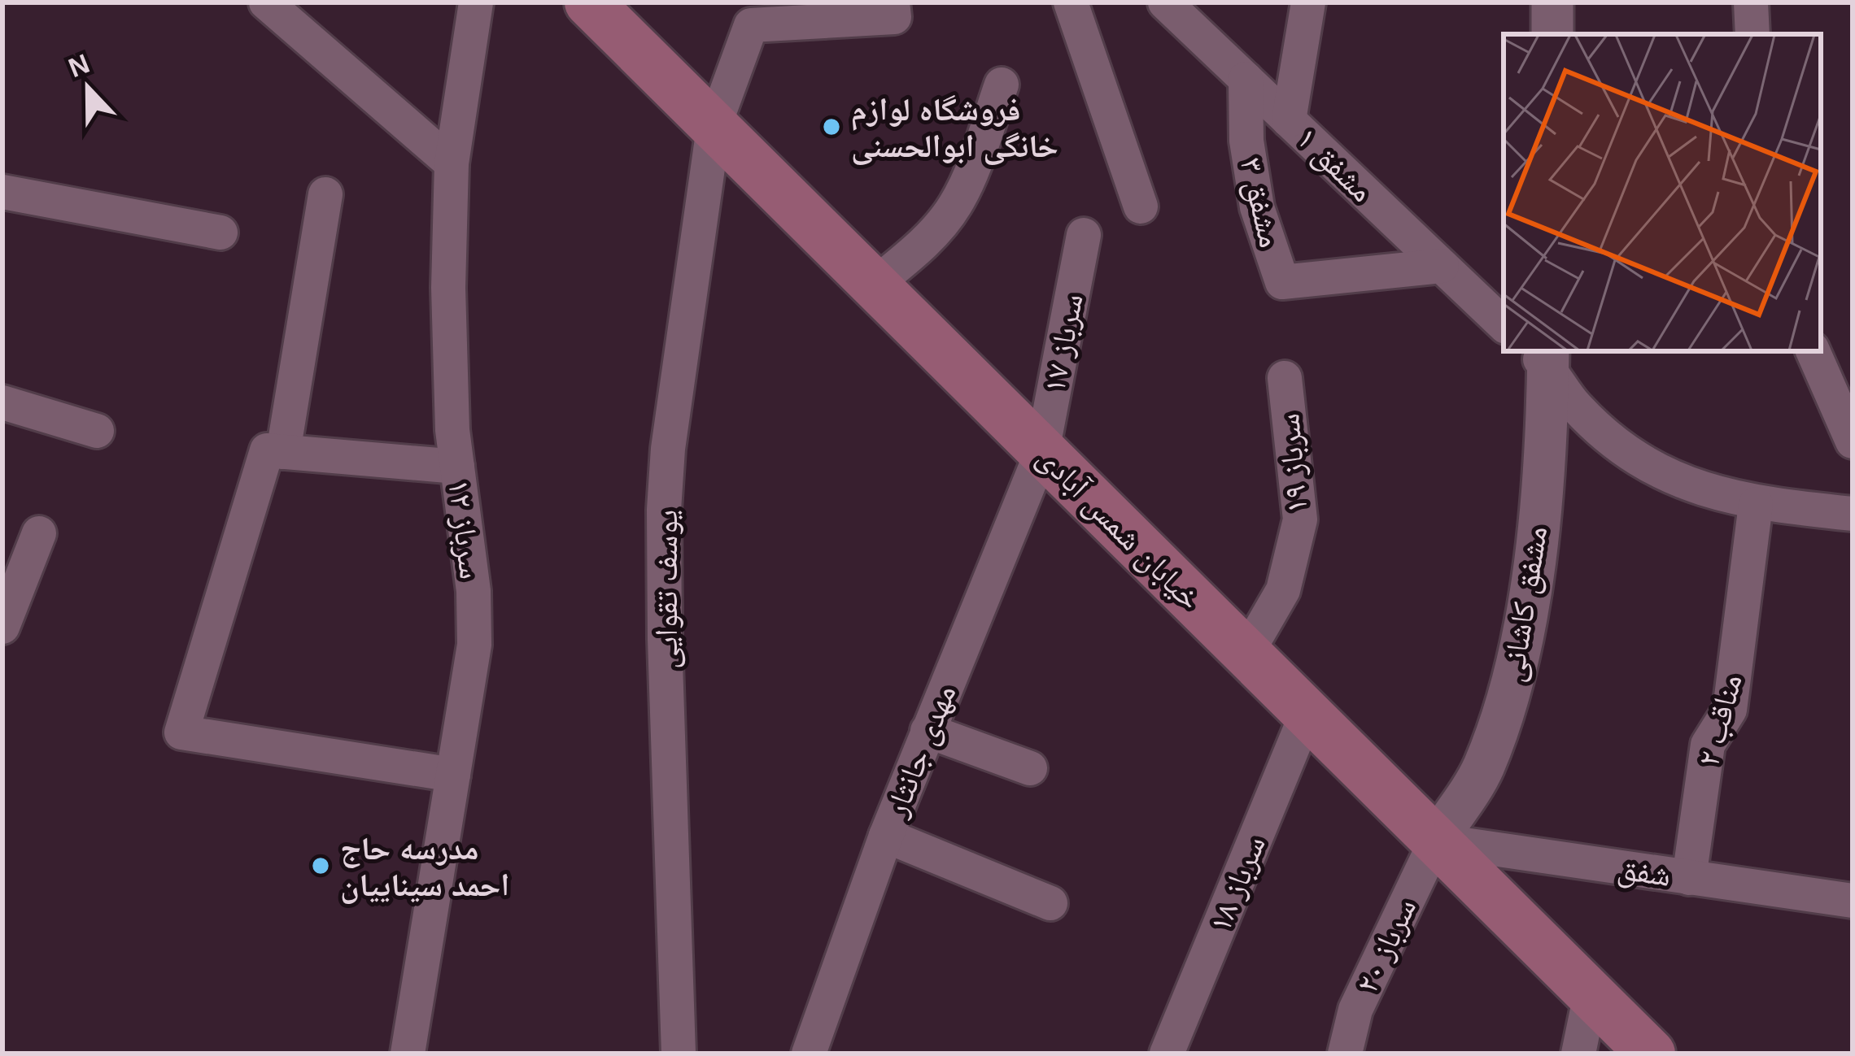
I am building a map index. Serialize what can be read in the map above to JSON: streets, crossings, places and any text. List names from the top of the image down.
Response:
{
  "streets": {
    "main road": ["خیابان شمس آبادی"],
    "street": [
      "مشفق ۱",
      "مشفق ۳",
      "سرباز ۱۷",
      "سرباز ۱۹",
      "سرباز ۱۲",
      "یوسف تقوایی",
      "مشفق کاشانی",
      "مناقب ۲",
      "مهدی جانثار",
      "شفق",
      "سرباز ۱۸",
      "سرباز ۲۰"
    ]
  },
  "crossings": [
    ["مشفق ۱", "مشفق ۳"],
    ["سرباز ۱۷", "خیابان شمس آبادی"],
    ["سرباز ۱۷", "مهدی جانثار"],
    ["سرباز ۱۹", "خیابان شمس آبادی"],
    ["خیابان شمس آبادی", "یوسف تقوایی"],
    ["خیابان شمس آبادی", "مشفق کاشانی"],
    ["خیابان شمس آبادی", "مهدی جانثار"],
    ["خیابان شمس آبادی", "شفق"],
    ["خیابان شمس آبادی", "سرباز ۱۸"],
    ["خیابان شمس آبادی", "سرباز ۲۰"],
    ["مشفق کاشانی", "شفق"],
    ["مشفق کاشانی", "سرباز ۲۰"],
    ["مناقب ۲", "شفق"],
    ["شفق", "سرباز ۲۰"]
  ],
  "places": ["فروشگاه لوازم خانگی ابوالحسنی", "مدرسه حاج احمد سیناییان"],
  "north": "top"
}
